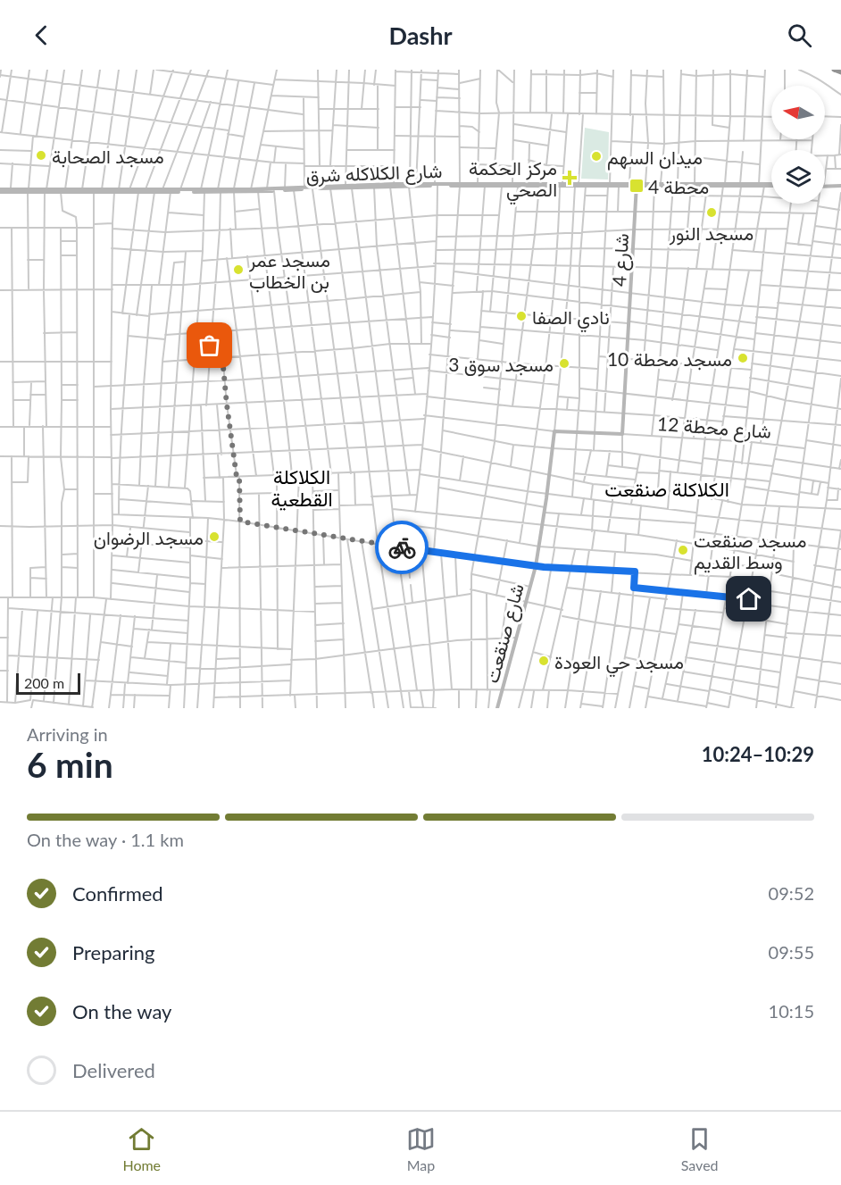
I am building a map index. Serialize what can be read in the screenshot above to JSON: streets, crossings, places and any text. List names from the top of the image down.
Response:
{
  "streets": {
    "street": [
      "شارع الكلاكله شرق",
      "شارع 4",
      "شارع محطة 12",
      "شارع صنقعت"
    ]
  },
  "crossings": [
    ["شارع الكلاكله شرق", "شارع 4"],
    ["شارع 4", "شارع محطة 12"]
  ],
  "districts": ["الكلاكلة القطعية", "الكلاكلة صنقعت"],
  "places": {
    "other": [
      "مسجد الصحابة",
      "ميدان السهم",
      "مسجد النور",
      "مسجد عمر بن الخطاب",
      "نادي الصفا",
      "مسجد محطة 10",
      "مسجد سوق 3",
      "مسجد الرضوان",
      "مسجد صنقعت وسط القديم",
      "مسجد حي العودة"
    ],
    "health": ["مركز الحكمة الصحي"],
    "transit": ["محطة 4"]
  },
  "scale_bar": "200 m",
  "north": "left",
  "page": {
    "header": "Dashr",
    "scale": "200 m",
    "heading": ["6 min", "Arriving in", "10:24–10:29"],
    "bar": "On the way · 1.1 km",
    "list": [
      ["Confirmed", "09:52"],
      ["Preparing", "09:55"],
      ["On the way", "10:15"],
      "Delivered"
    ],
    "tabs": ["Home", "Map", "Saved"]
  }
}
